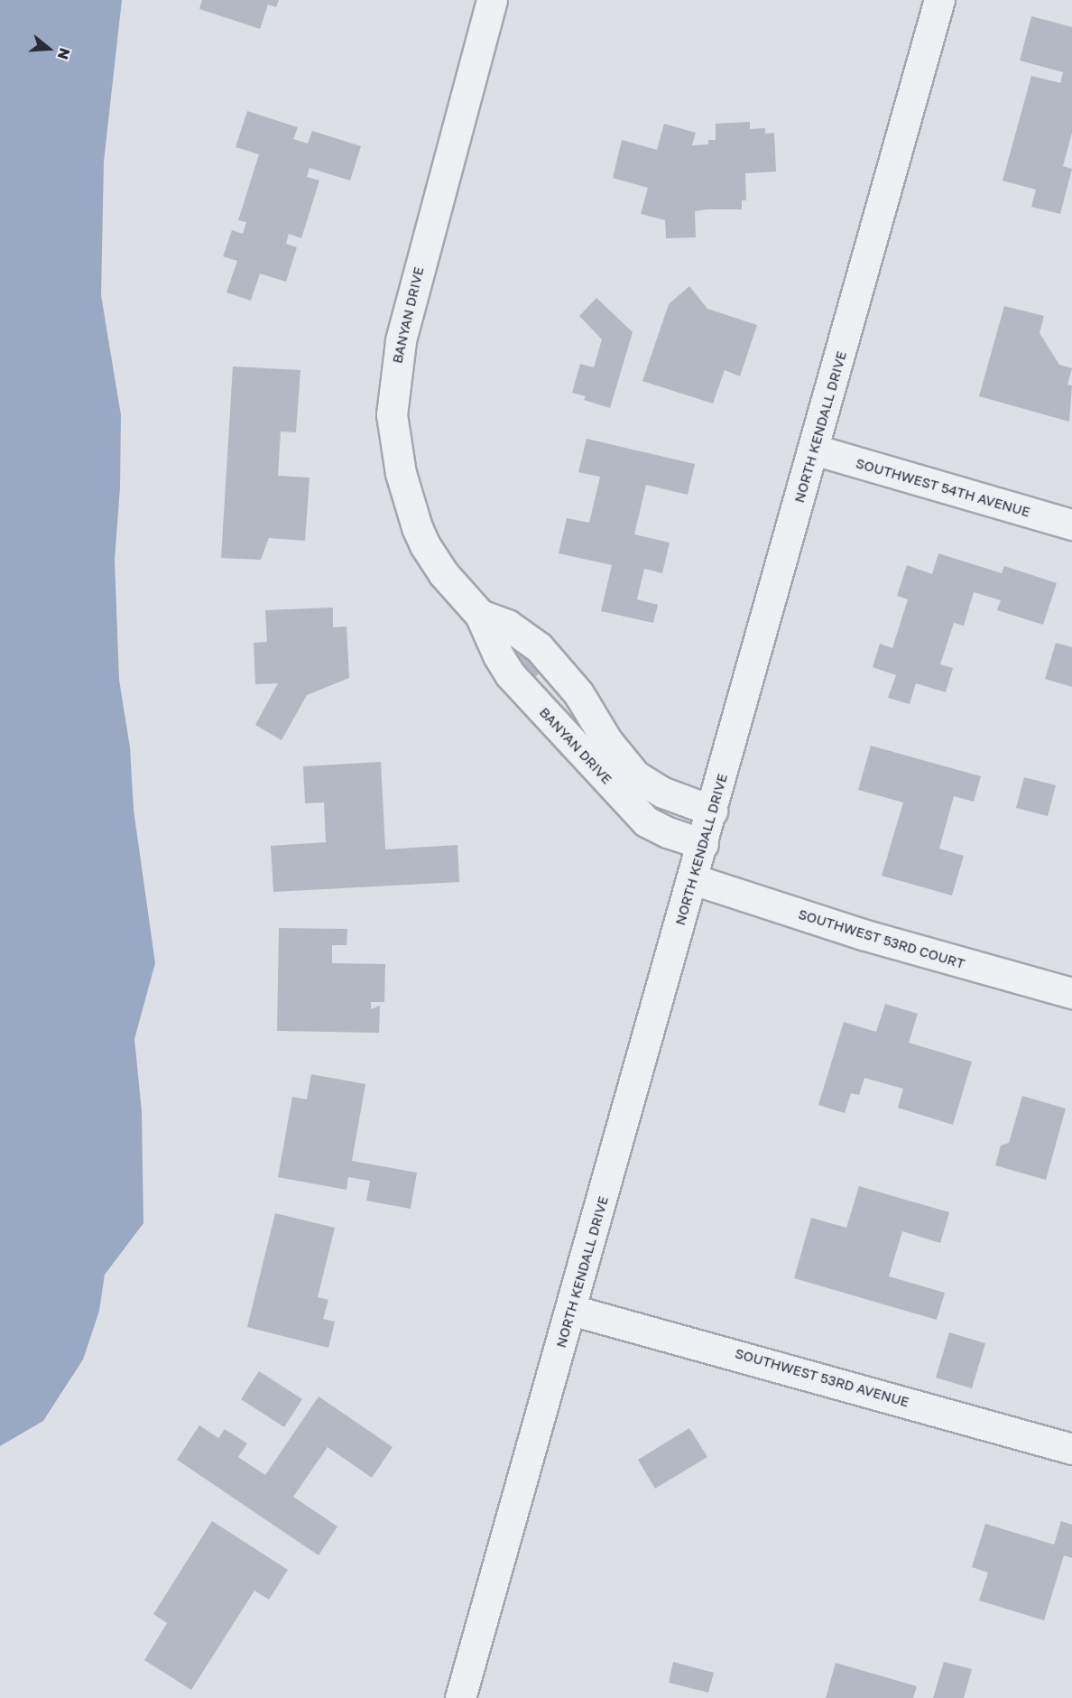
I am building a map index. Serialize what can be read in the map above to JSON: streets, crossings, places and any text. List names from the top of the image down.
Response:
{
  "streets": {
    "street": [
      "BANYAN DRIVE",
      "NORTH KENDALL DRIVE",
      "SOUTHWEST 54TH AVENUE",
      "SOUTHWEST 53RD COURT",
      "SOUTHWEST 53RD AVENUE"
    ]
  },
  "crossings": [
    ["BANYAN DRIVE", "NORTH KENDALL DRIVE"],
    ["NORTH KENDALL DRIVE", "SOUTHWEST 54TH AVENUE"],
    ["NORTH KENDALL DRIVE", "SOUTHWEST 53RD COURT"],
    ["NORTH KENDALL DRIVE", "SOUTHWEST 53RD AVENUE"]
  ],
  "north": "right"
}
